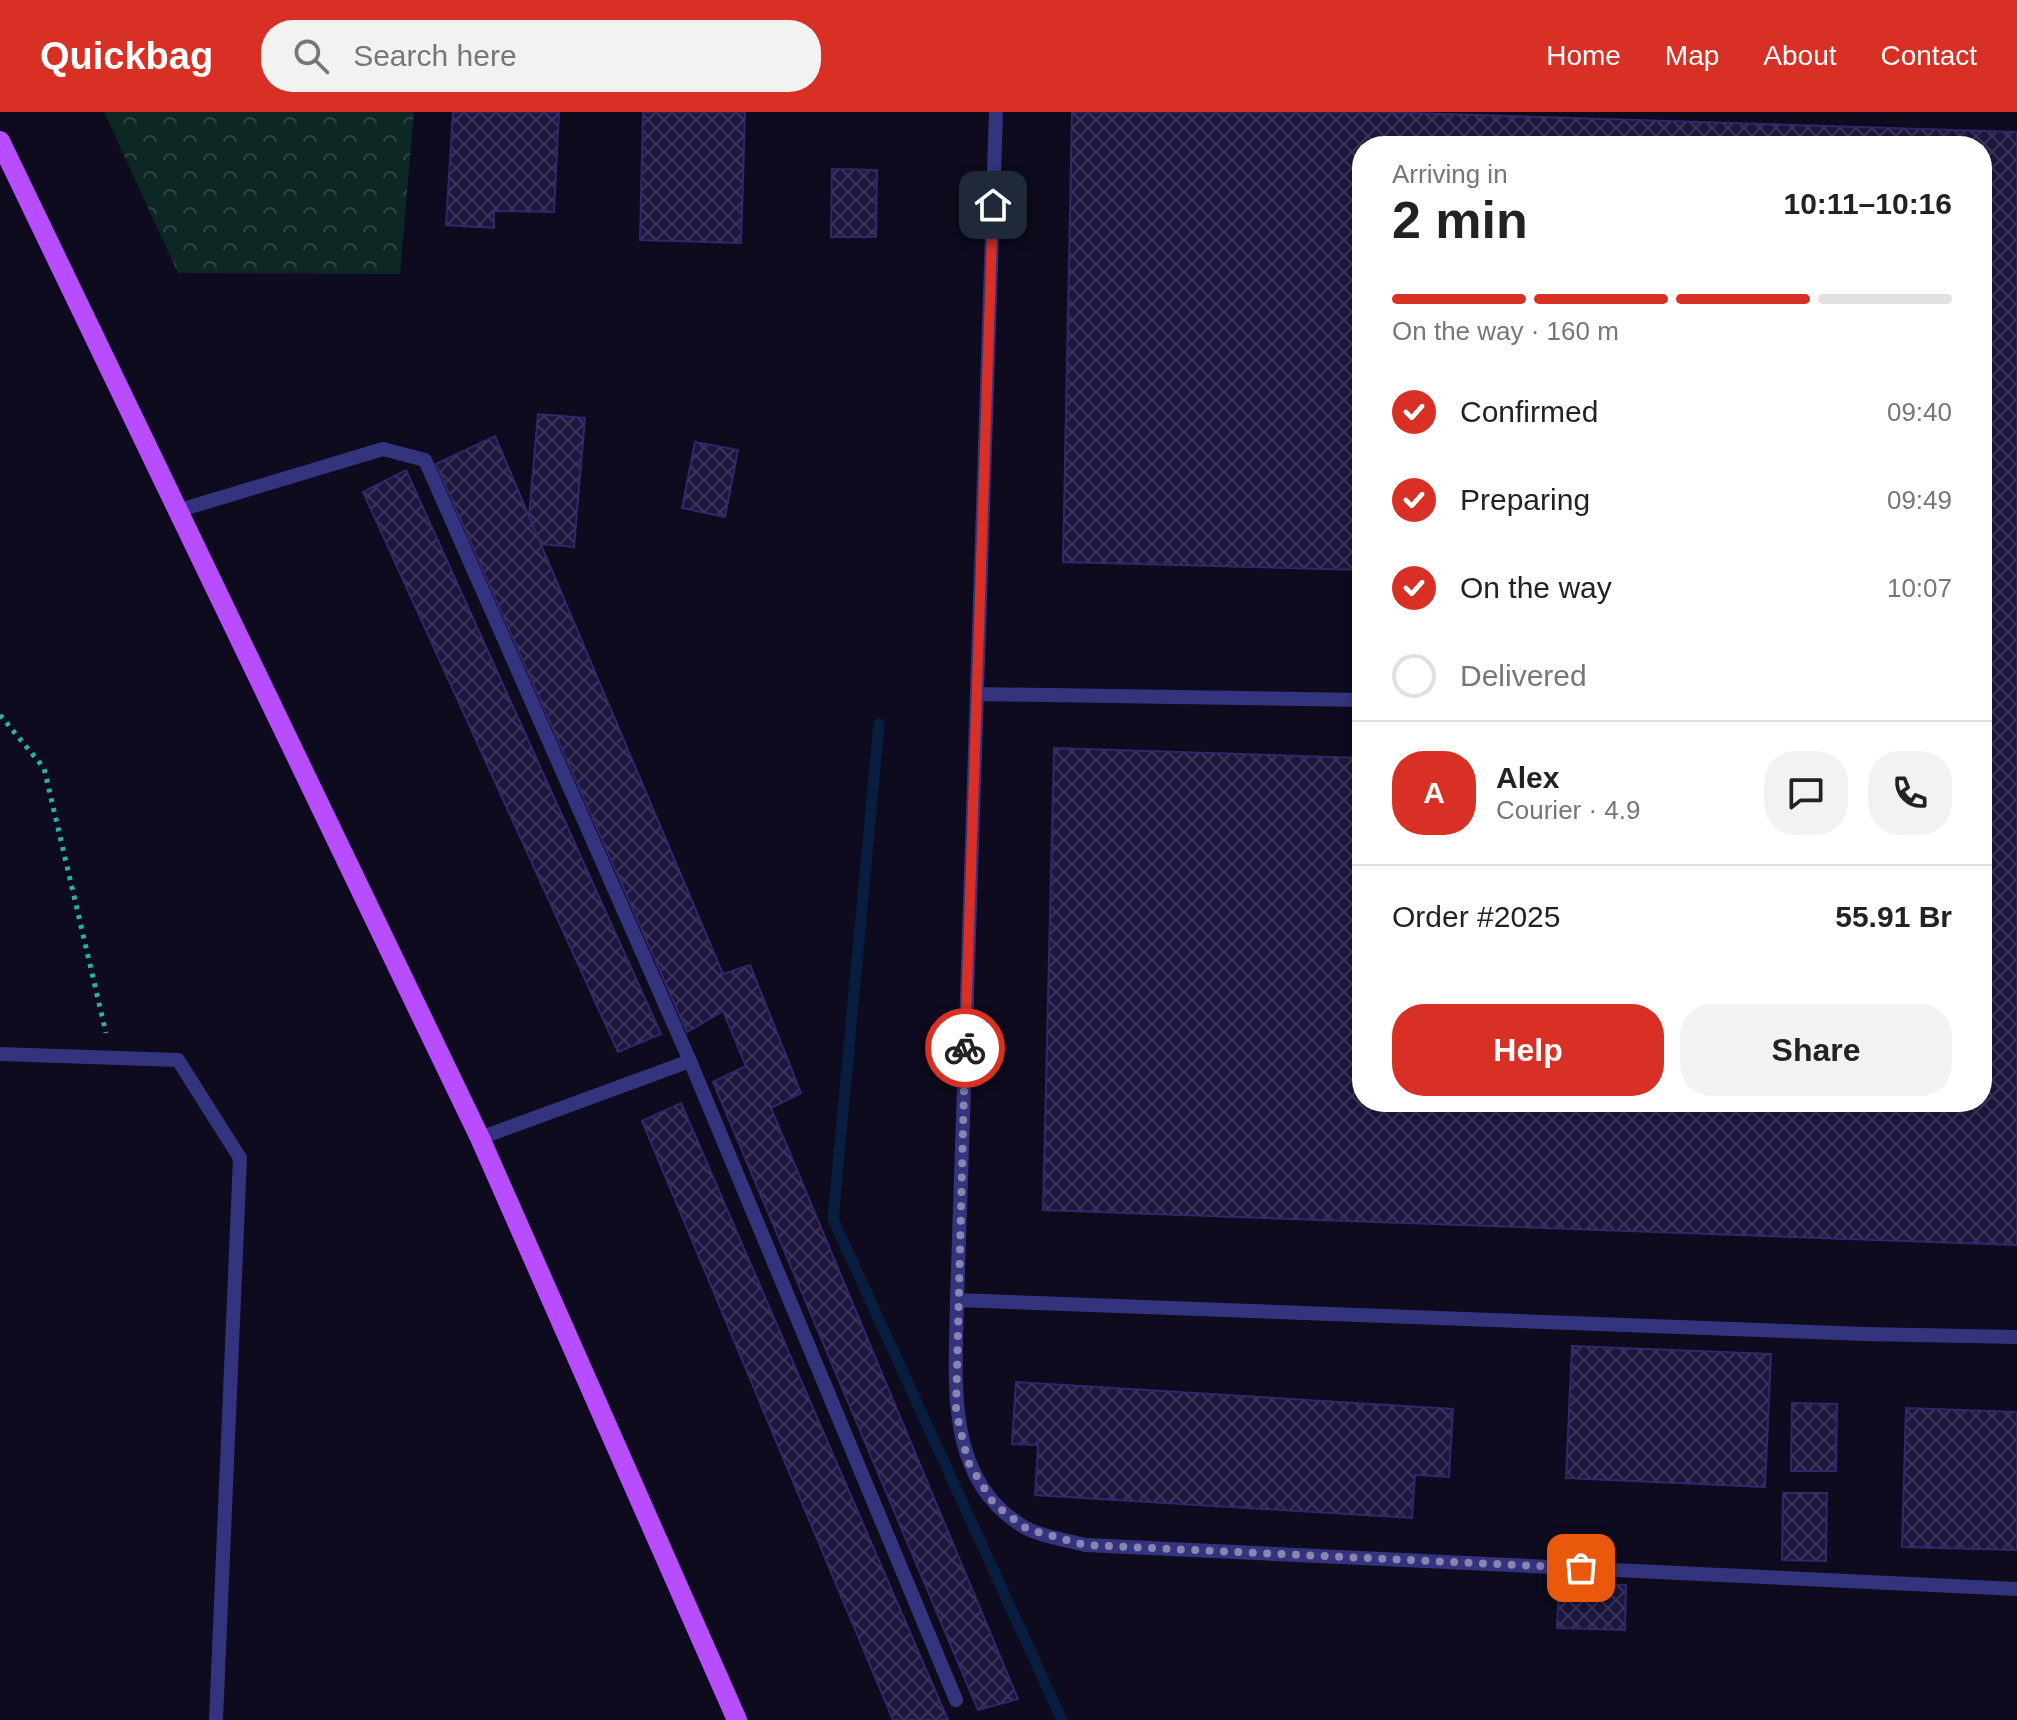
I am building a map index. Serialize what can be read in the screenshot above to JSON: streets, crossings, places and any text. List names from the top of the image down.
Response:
{
  "page": {
    "header": "Quickbag",
    "search": "Search here",
    "nav": [
      "Home",
      "Map",
      "About",
      "Contact"
    ],
    "heading": ["2 min", "Arriving in", "10:11–10:16"],
    "panel": [
      "Alex",
      "Courier · 4.9",
      "Order #2025",
      "55.91 Br"
    ],
    "bar": "On the way · 160 m",
    "list": [
      ["Confirmed", "09:40"],
      ["Preparing", "09:49"],
      ["On the way", "10:07"],
      "Delivered"
    ],
    "round": "A",
    "buttons": ["Help", "Share"]
  }
}
